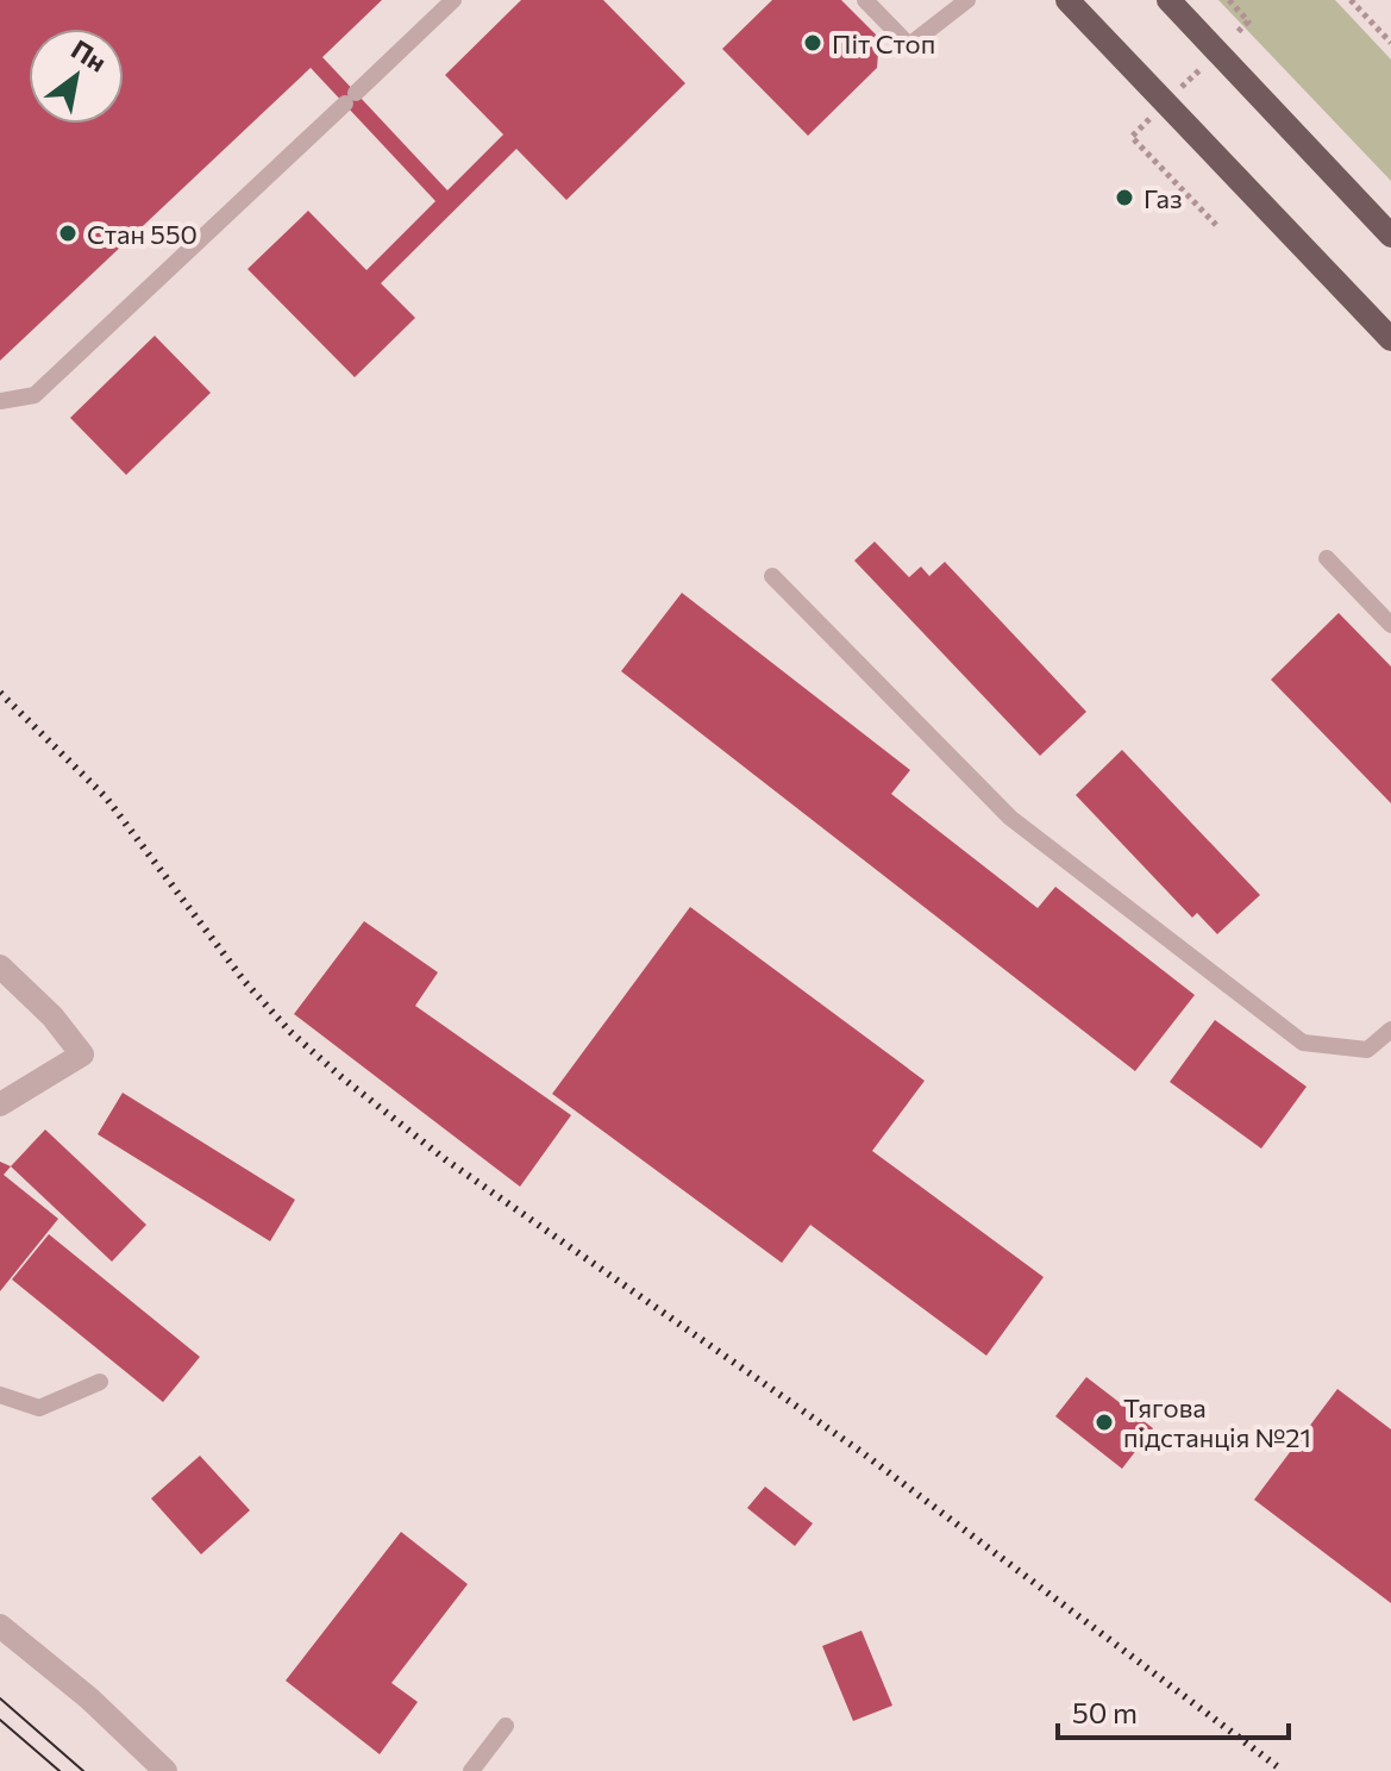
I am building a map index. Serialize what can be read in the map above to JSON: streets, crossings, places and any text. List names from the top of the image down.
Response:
{
  "places": [
    "Піт Стоп",
    "Газ",
    "Стан 550",
    "Тягова пiдстанцiя №21"
  ],
  "scale_bar": "50 m",
  "north": "top right"
}
